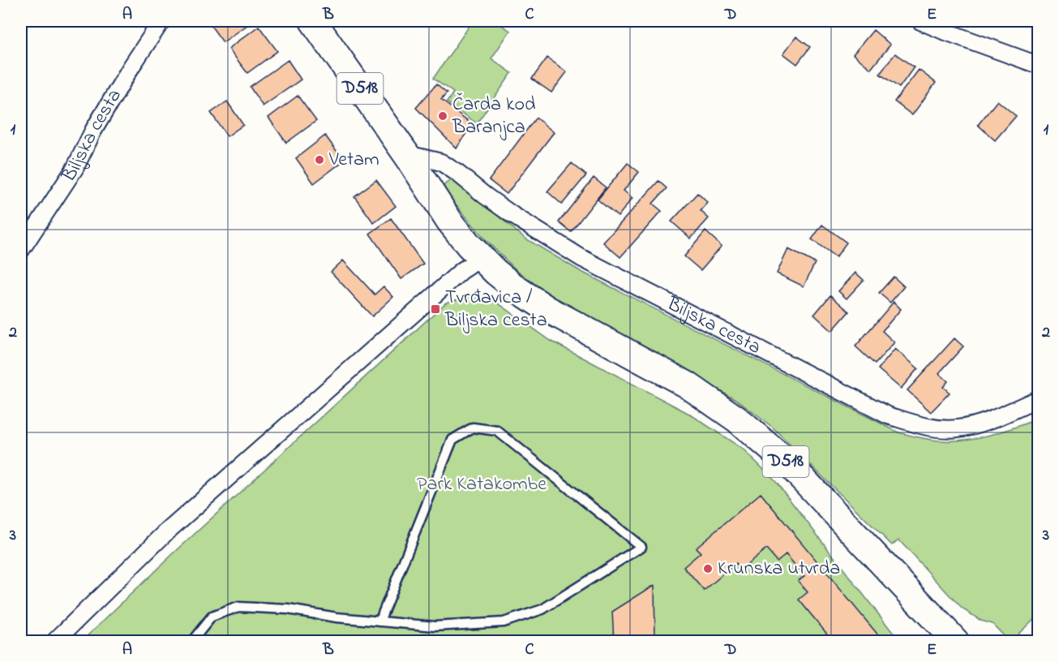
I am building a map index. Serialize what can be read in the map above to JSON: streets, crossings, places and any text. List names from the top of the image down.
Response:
{
  "streets": {
    "main road": ["D518"],
    "street": ["Biljska cesta"]
  },
  "crossings": [
    ["D518", "Biljska cesta"]
  ],
  "parks": ["Park Katakombe"],
  "places": {
    "other": ["Čarda kod Baranjca", "Vetam", "Krunska utvrda"],
    "transit": ["Tvrđavica / Biljska cesta"]
  },
  "grid": {
    "columns": [
      "A",
      "B",
      "C",
      "D",
      "E"
    ],
    "rows": ["1", "2", "3"]
  }
}
